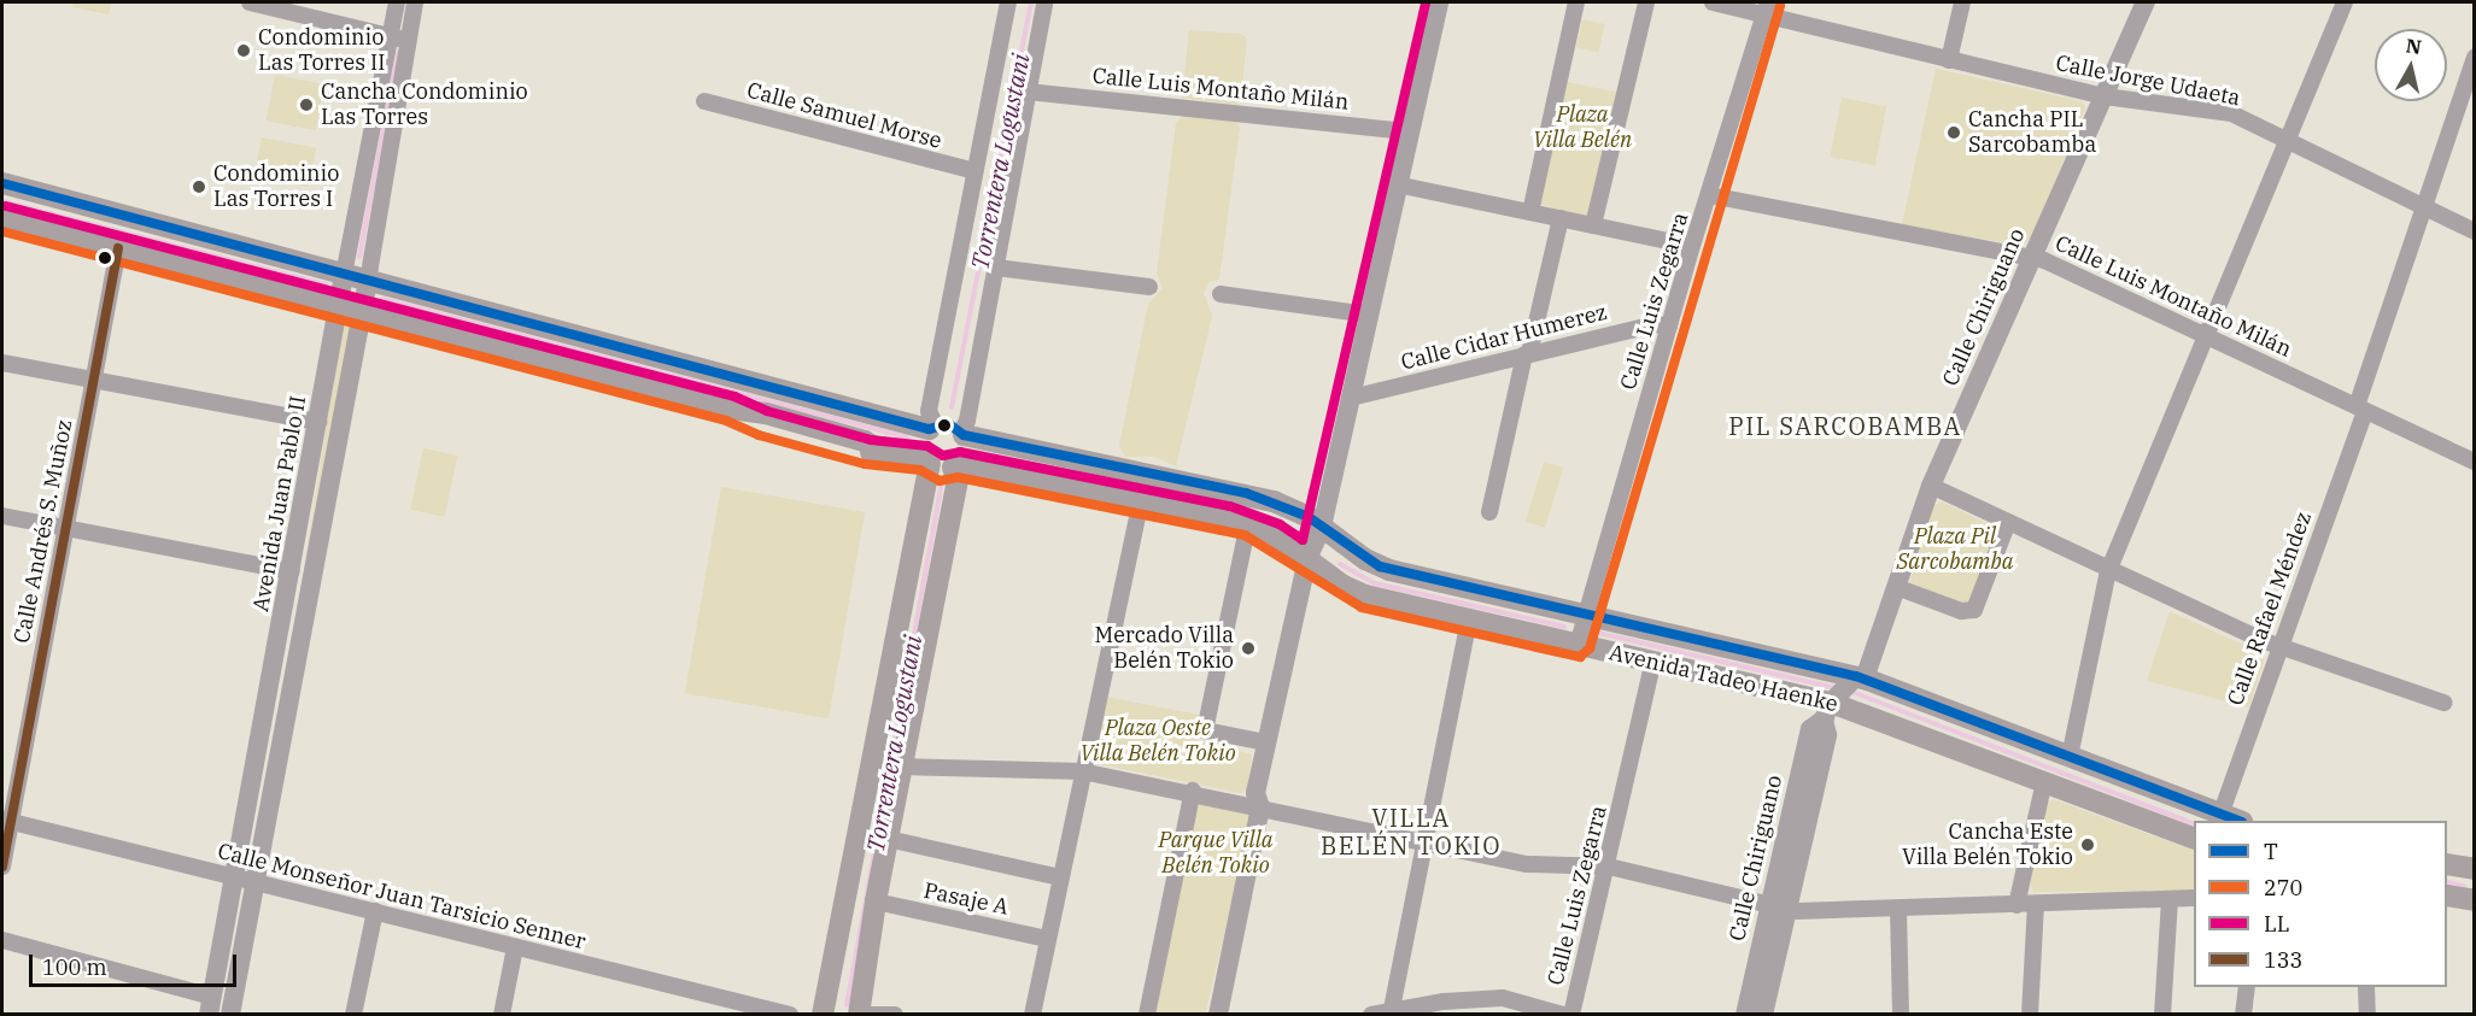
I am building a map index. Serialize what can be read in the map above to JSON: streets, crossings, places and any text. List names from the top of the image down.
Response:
{
  "streets": {
    "main road": ["Avenida Tadeo Haenke"],
    "street": [
      "Calle Jorge Udaeta",
      "Calle Luis Montaño Milán",
      "Calle Samuel Morse",
      "Calle Luis Zegarra",
      "Calle Chiriguano",
      "Calle Cidar Humerez",
      "Avenida Juan Pablo II",
      "Calle Andrés S. Muñoz",
      "Calle Rafael Méndez",
      "Calle Monseñor Juan Tarsicio Senner",
      "Pasaje A"
    ]
  },
  "crossings": [
    ["Calle Jorge Udaeta", "Calle Luis Zegarra"],
    ["Calle Jorge Udaeta", "Calle Chiriguano"],
    ["Calle Jorge Udaeta", "Calle Rafael Méndez"],
    ["Calle Luis Montaño Milán", "Calle Luis Zegarra"],
    ["Calle Luis Montaño Milán", "Calle Chiriguano"],
    ["Calle Luis Montaño Milán", "Calle Rafael Méndez"],
    ["Calle Luis Zegarra", "Calle Cidar Humerez"],
    ["Calle Luis Zegarra", "Avenida Tadeo Haenke"],
    ["Calle Chiriguano", "Avenida Tadeo Haenke"],
    ["Avenida Juan Pablo II", "Calle Monseñor Juan Tarsicio Senner"],
    ["Calle Andrés S. Muñoz", "Calle Monseñor Juan Tarsicio Senner"],
    ["Calle Rafael Méndez", "Avenida Tadeo Haenke"]
  ],
  "districts": ["PIL SARCOBAMBA", "VILLA BELÉN TOKIO"],
  "water": ["Torrentera Logustani"],
  "parks": [
    "Plaza Villa Belén",
    "Plaza Pil Sarcobamba",
    "Plaza Oeste Villa Belén Tokio",
    "Parque Villa Belén Tokio"
  ],
  "places": [
    "Condominio Las Torres II",
    "Cancha Condominio Las Torres",
    "Cancha PIL Sarcobamba",
    "Condominio Las Torres I",
    "Mercado Villa Belén Tokio",
    "Cancha Este Villa Belén Tokio"
  ],
  "lines": [
    "transit line LL",
    "transit line 270",
    "transit line T",
    "transit line 133"
  ],
  "legend": [
    "T",
    "270",
    "LL",
    "133"
  ],
  "scale_bar": "100 m",
  "north": "top"
}
